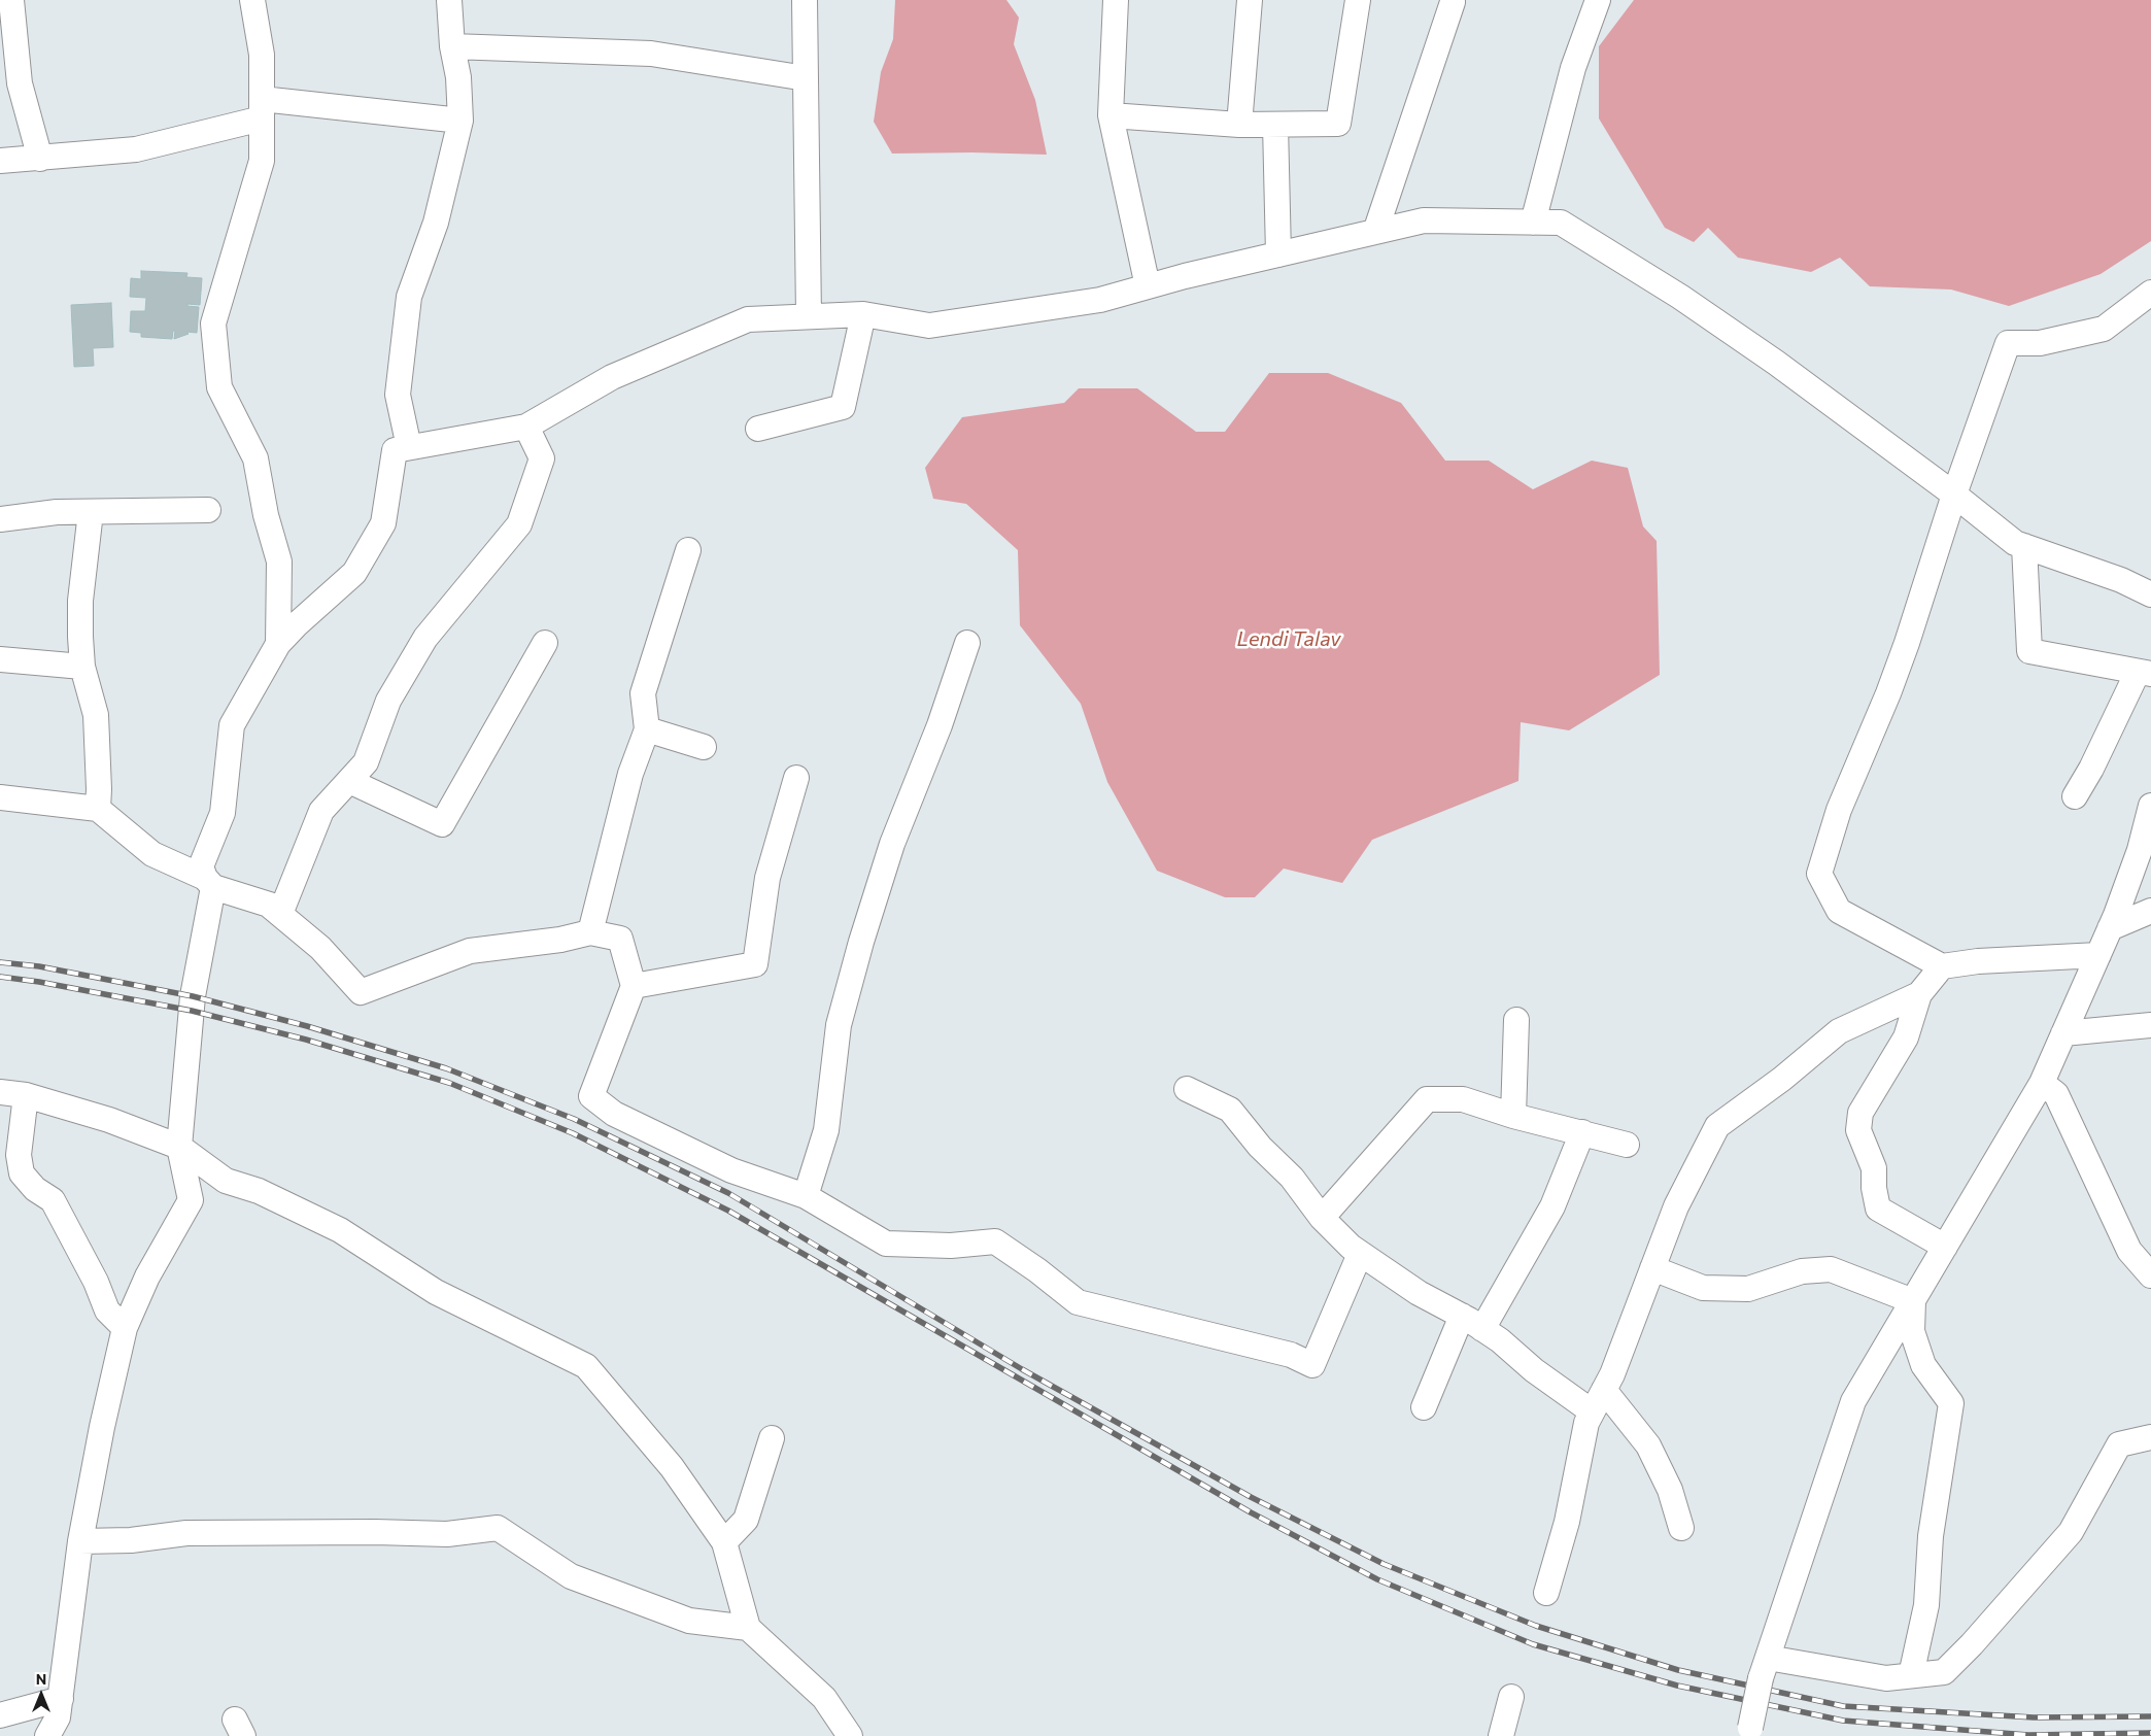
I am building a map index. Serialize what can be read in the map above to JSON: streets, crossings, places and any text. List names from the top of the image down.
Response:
{
  "water": ["Lendi Talav"],
  "north": "top"
}
